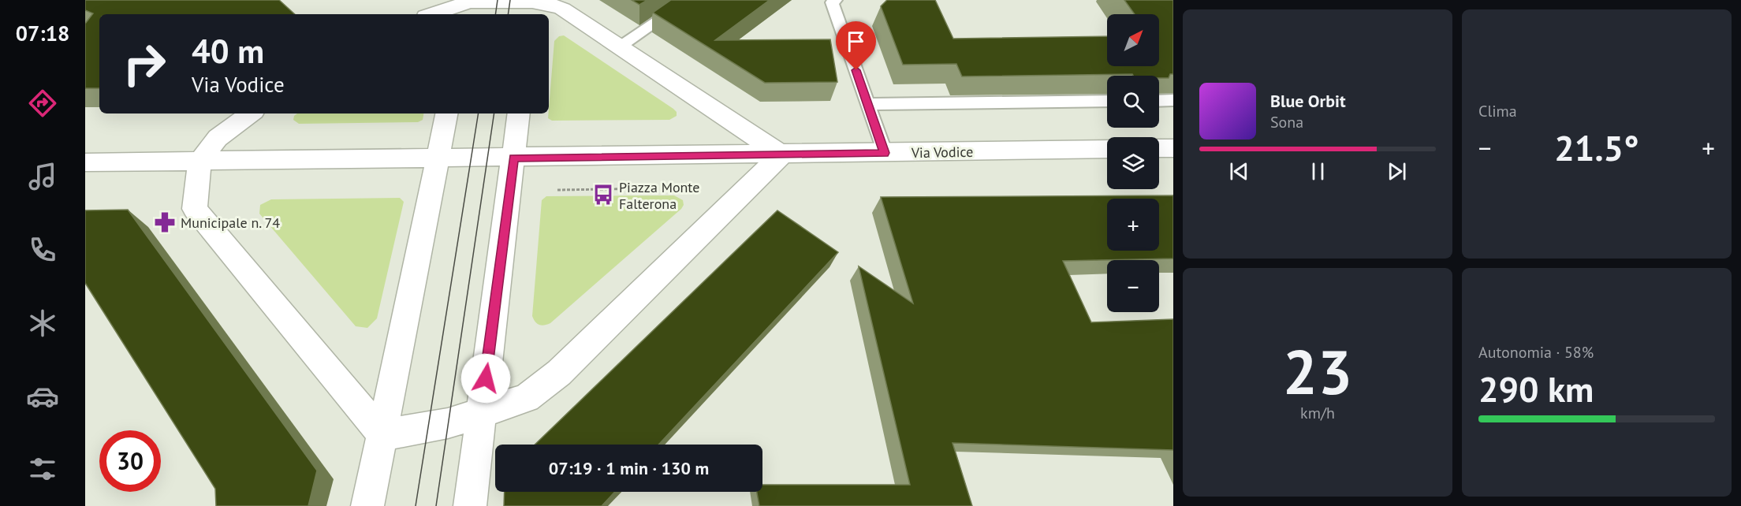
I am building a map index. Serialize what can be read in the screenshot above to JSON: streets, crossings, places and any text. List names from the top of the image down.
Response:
{
  "streets": {
    "street": ["Via Vodice"]
  },
  "places": {
    "bus stop": ["Piazza Monte Falterona"],
    "pharmacy": ["Municipale n. 74"]
  },
  "north": "top right",
  "page": {
    "tabs": "07:18",
    "tile": [
      "Clima",
      ["23", "km/h"],
      ["Autonomia · 58%", "290 km"]
    ],
    "map_buttons": ["+", "−"],
    "turn": ["40 m", "Via Vodice"],
    "song": ["Blue Orbit", "Sona"],
    "heat": ["−", "21.5°", "+"],
    "limit": "30",
    "trip": "07:19 · 1 min · 130 m"
  }
}
